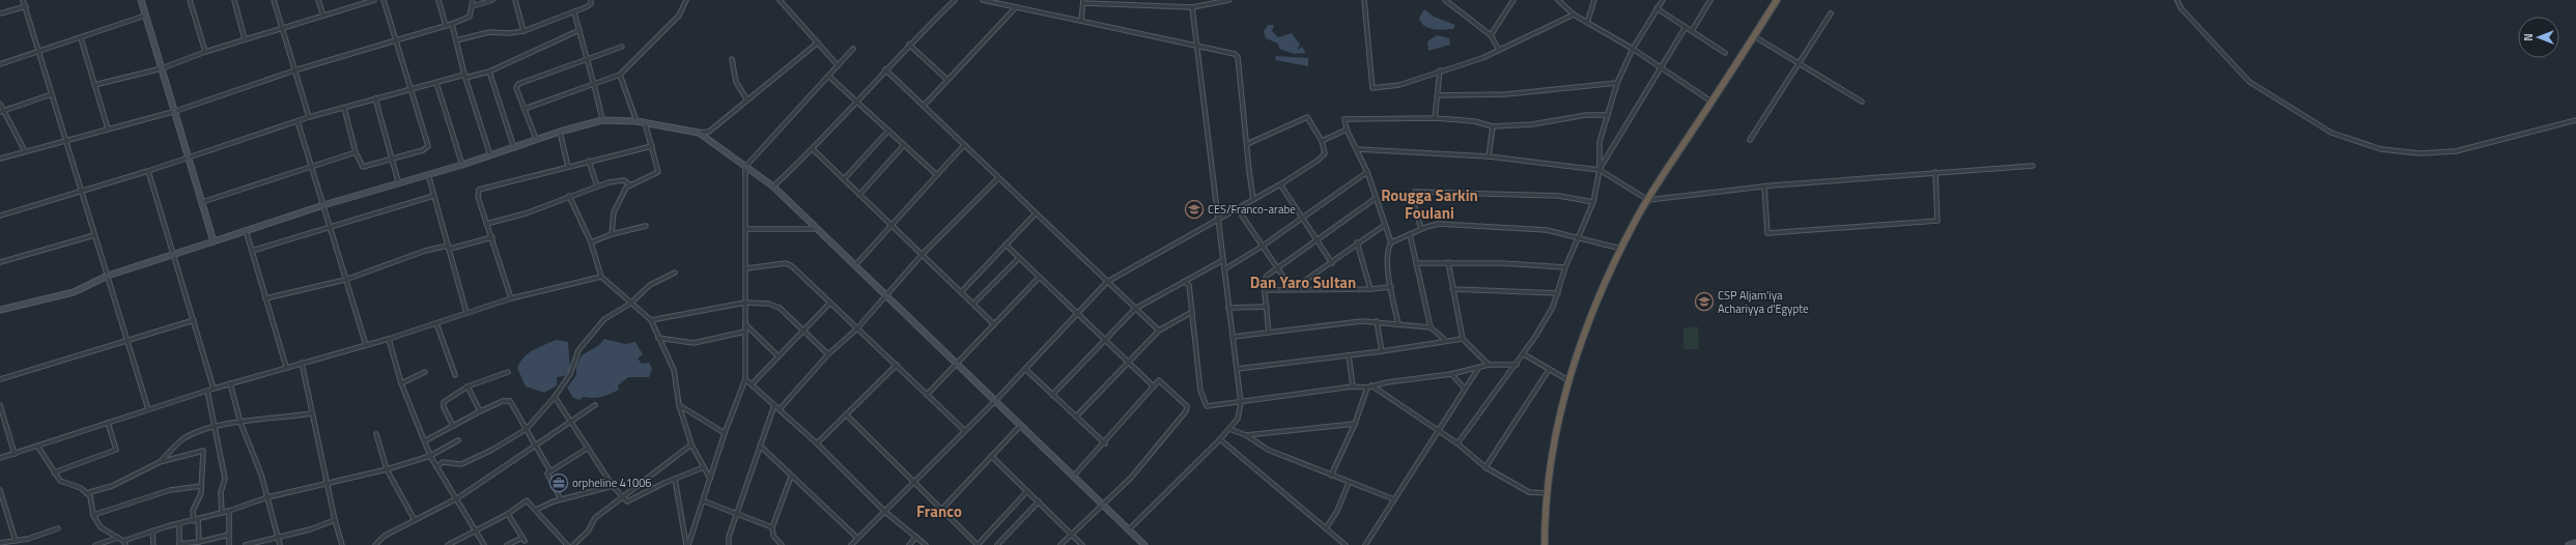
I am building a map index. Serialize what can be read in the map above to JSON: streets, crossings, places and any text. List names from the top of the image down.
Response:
{
  "districts": ["Rougga Sarkin Foulani", "Dan Yaro Sultan", "Franco"],
  "places": {
    "school or university": ["CES/Franco-arabe", "CSP Aljam'iya Achariyya d'Egypte"],
    "office": ["orpheline 41006"]
  },
  "north": "left"
}
